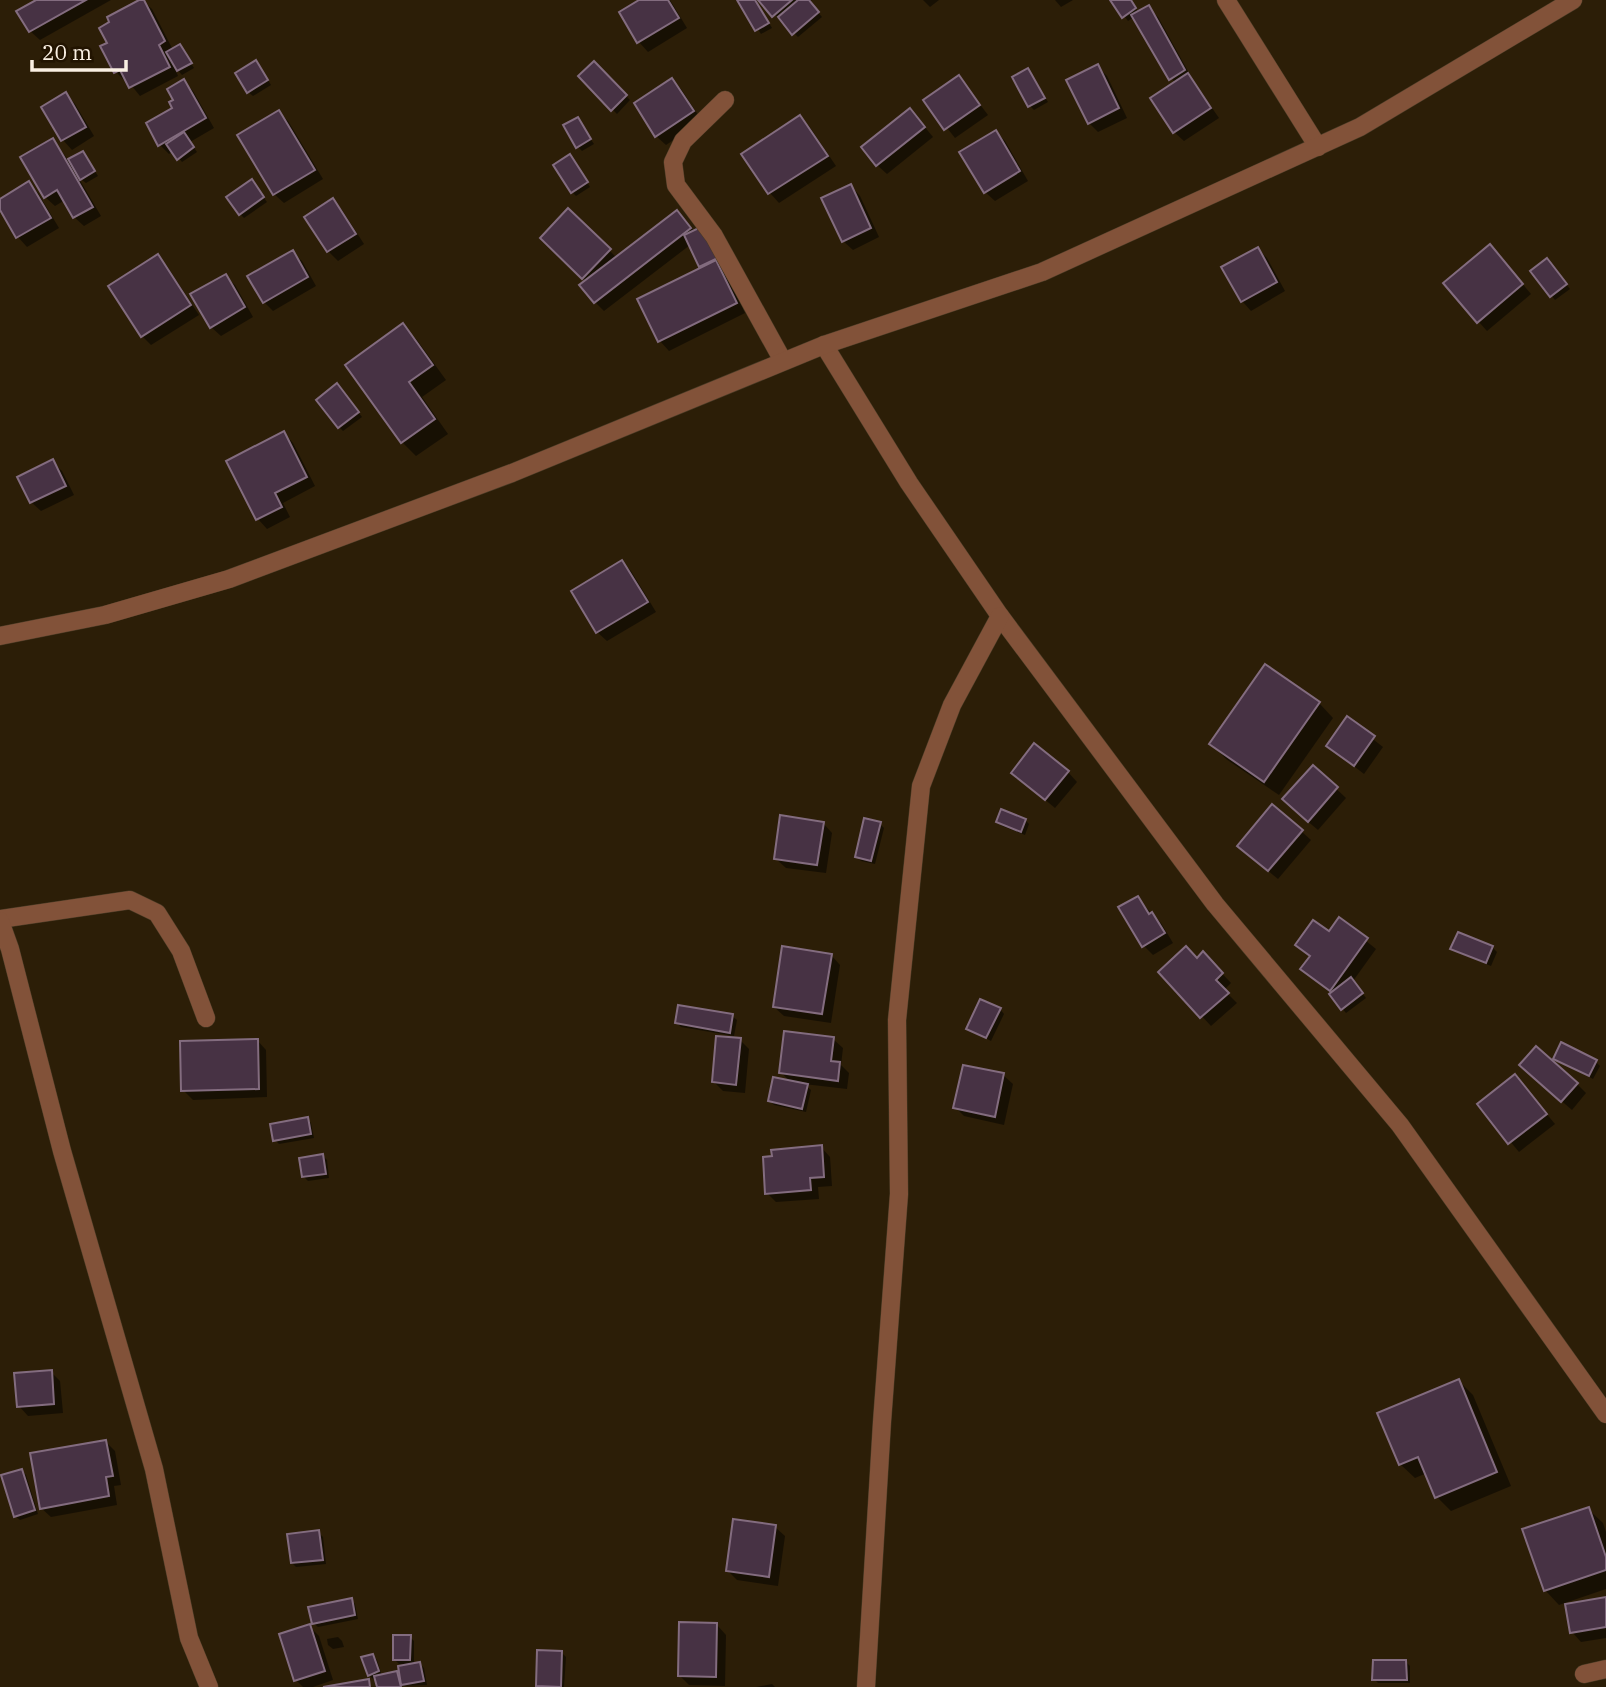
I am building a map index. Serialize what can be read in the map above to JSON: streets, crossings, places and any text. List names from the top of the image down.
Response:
{
  "scale_bar": "20 m"
}
